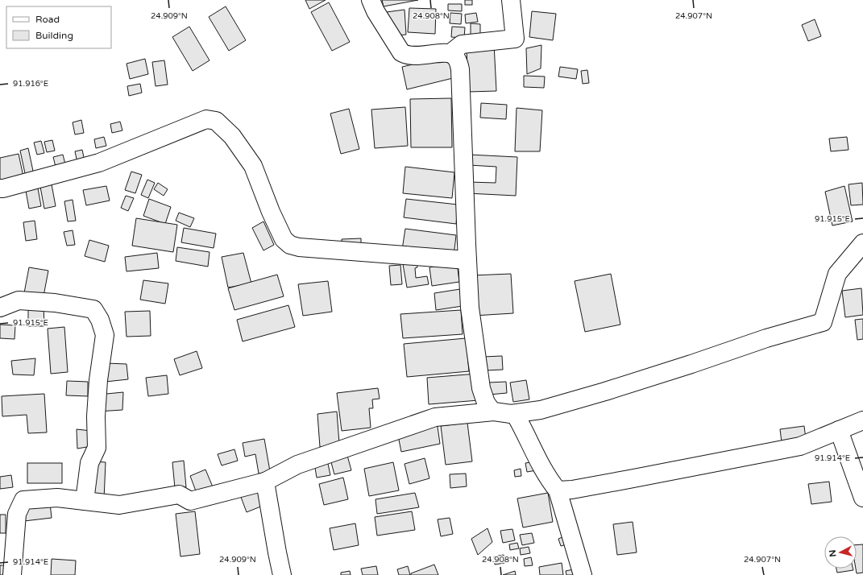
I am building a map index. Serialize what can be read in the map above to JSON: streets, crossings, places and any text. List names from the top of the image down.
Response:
{
  "legend": ["Road", "Building"],
  "north": "left",
  "coordinates": [
    "24.909°N",
    "24.908°N",
    "24.907°N",
    "91.916°E",
    "91.915°E",
    "91.914°E"
  ]
}
